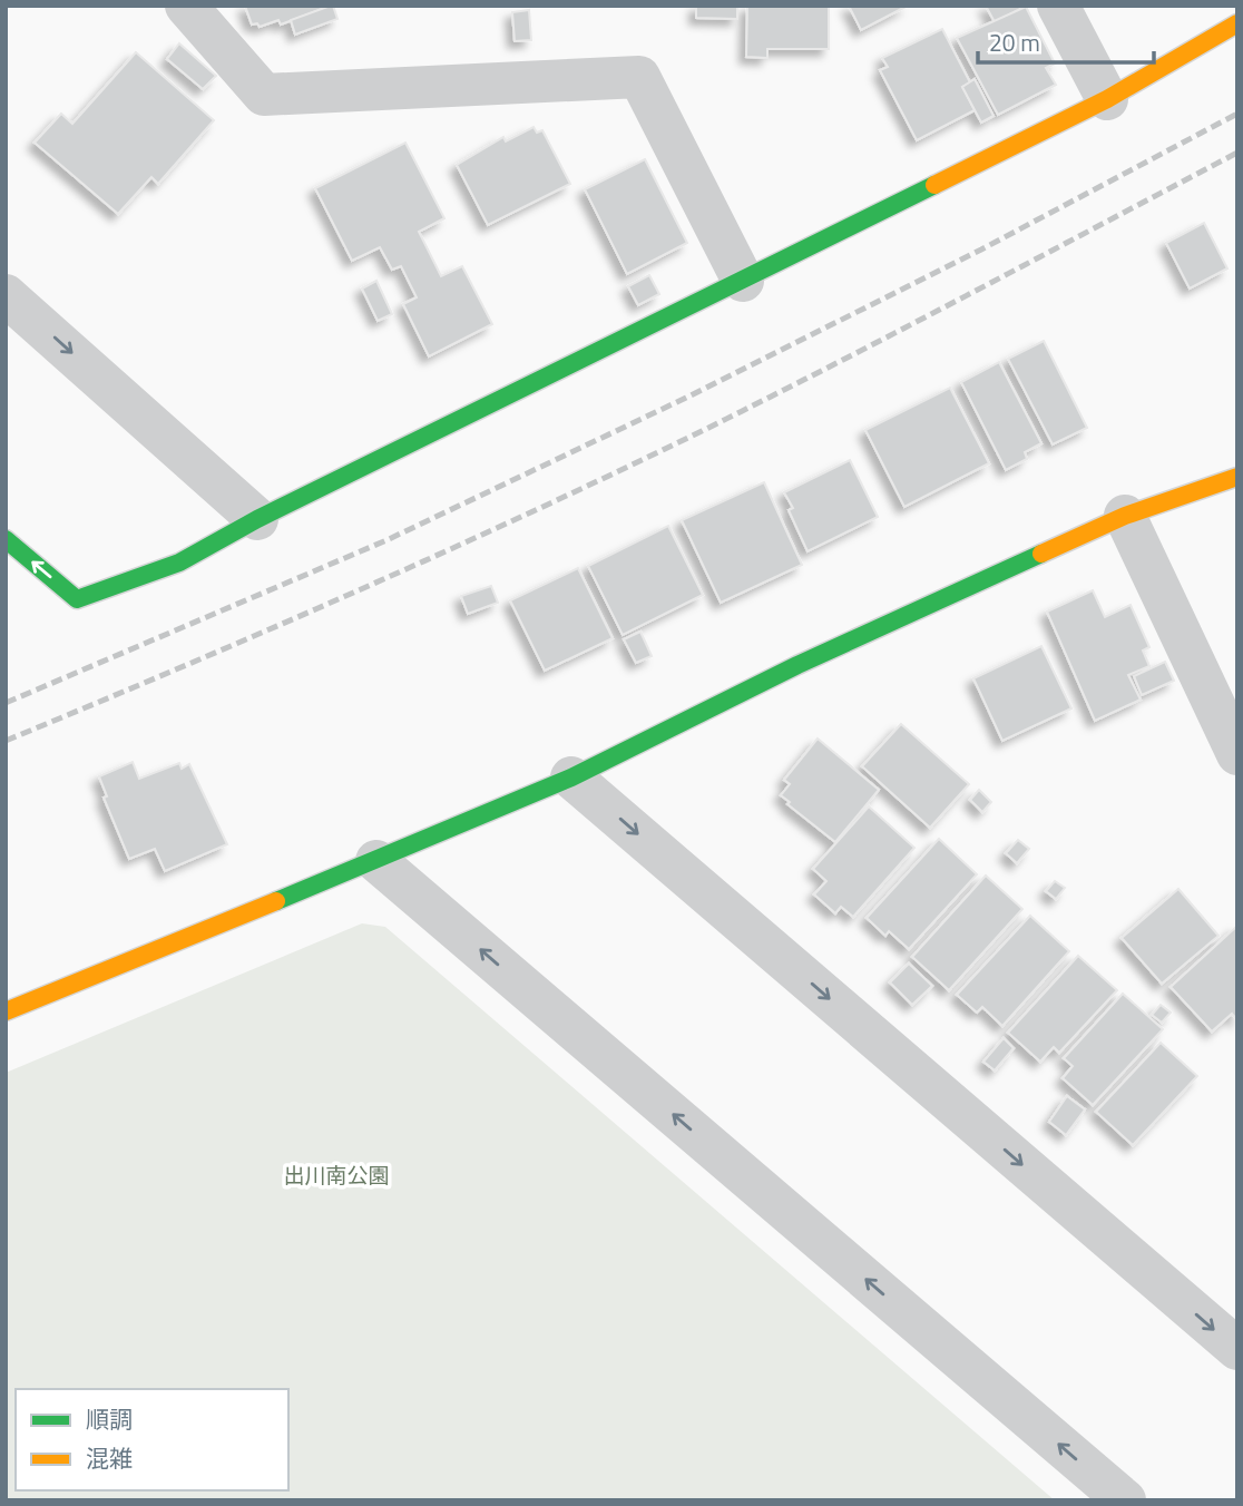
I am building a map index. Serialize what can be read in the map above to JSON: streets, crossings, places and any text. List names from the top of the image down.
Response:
{
  "parks": ["出川南公園"],
  "legend": ["順調", "混雑"],
  "scale_bar": "20 m"
}
